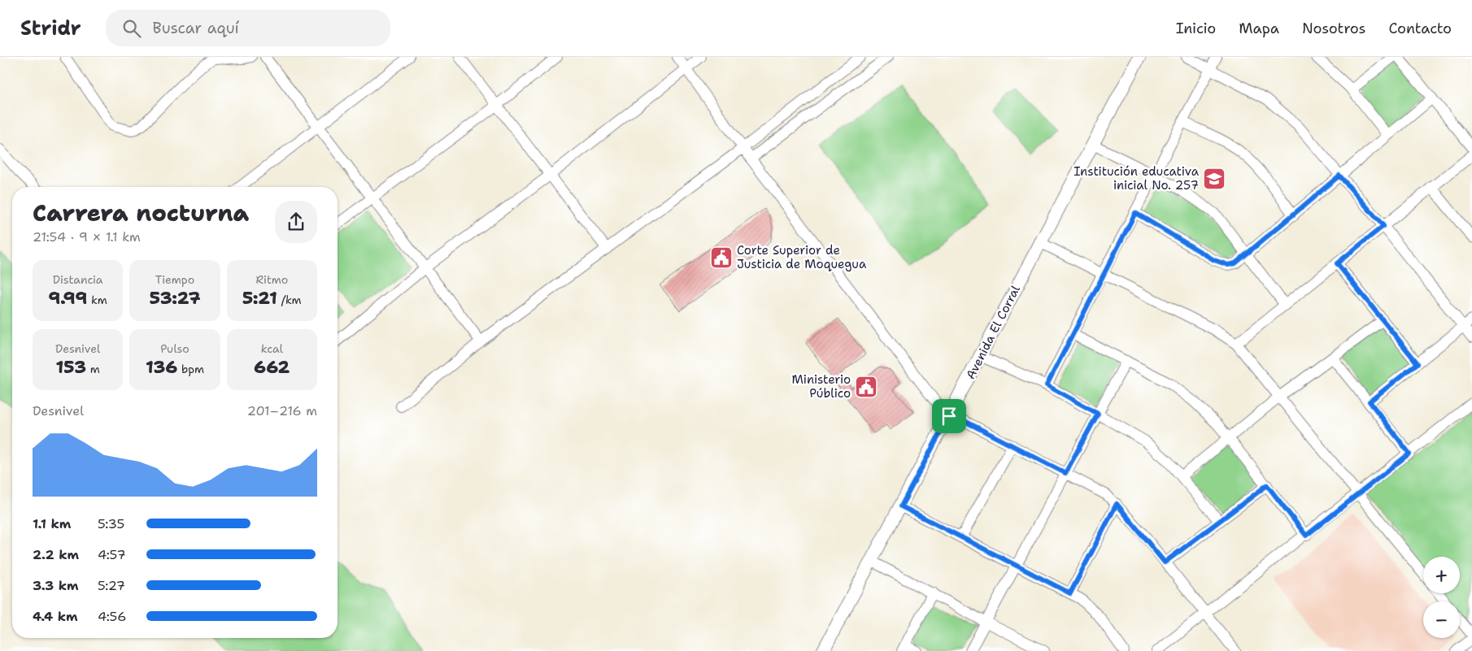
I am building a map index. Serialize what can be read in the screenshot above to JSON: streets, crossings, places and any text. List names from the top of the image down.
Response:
{
  "streets": {
    "street": ["Avenida El Corral"]
  },
  "places": {
    "school or university": ["Institución educativa inicial No. 257"],
    "public building": ["Corte Superior de Justicia de Moquegua", "Ministerio Público"]
  },
  "page": {
    "header": "Stridr",
    "search": "Buscar aquí",
    "nav": [
      "Inicio",
      "Mapa",
      "Nosotros",
      "Contacto"
    ],
    "heading": ["Carrera nocturna", "21:54 · 9 × 1.1 km"],
    "stats": [
      ["Distancia", "9.99 km"],
      ["Tiempo", "53:27"],
      ["Ritmo", "5:21 /km"],
      ["Desnivel", "153 m"],
      ["Pulso", "136 bpm"],
      ["kcal", "662"]
    ],
    "chart": ["Desnivel", "201–216 m"],
    "list": [
      {
        "name": "1.1 km",
        "note": "5:35"
      },
      {
        "name": "2.2 km",
        "note": "4:57"
      },
      {
        "name": "3.3 km",
        "note": "5:27"
      },
      {
        "name": "4.4 km",
        "note": "4:56"
      }
    ],
    "map_buttons": ["+", "−"]
  }
}
